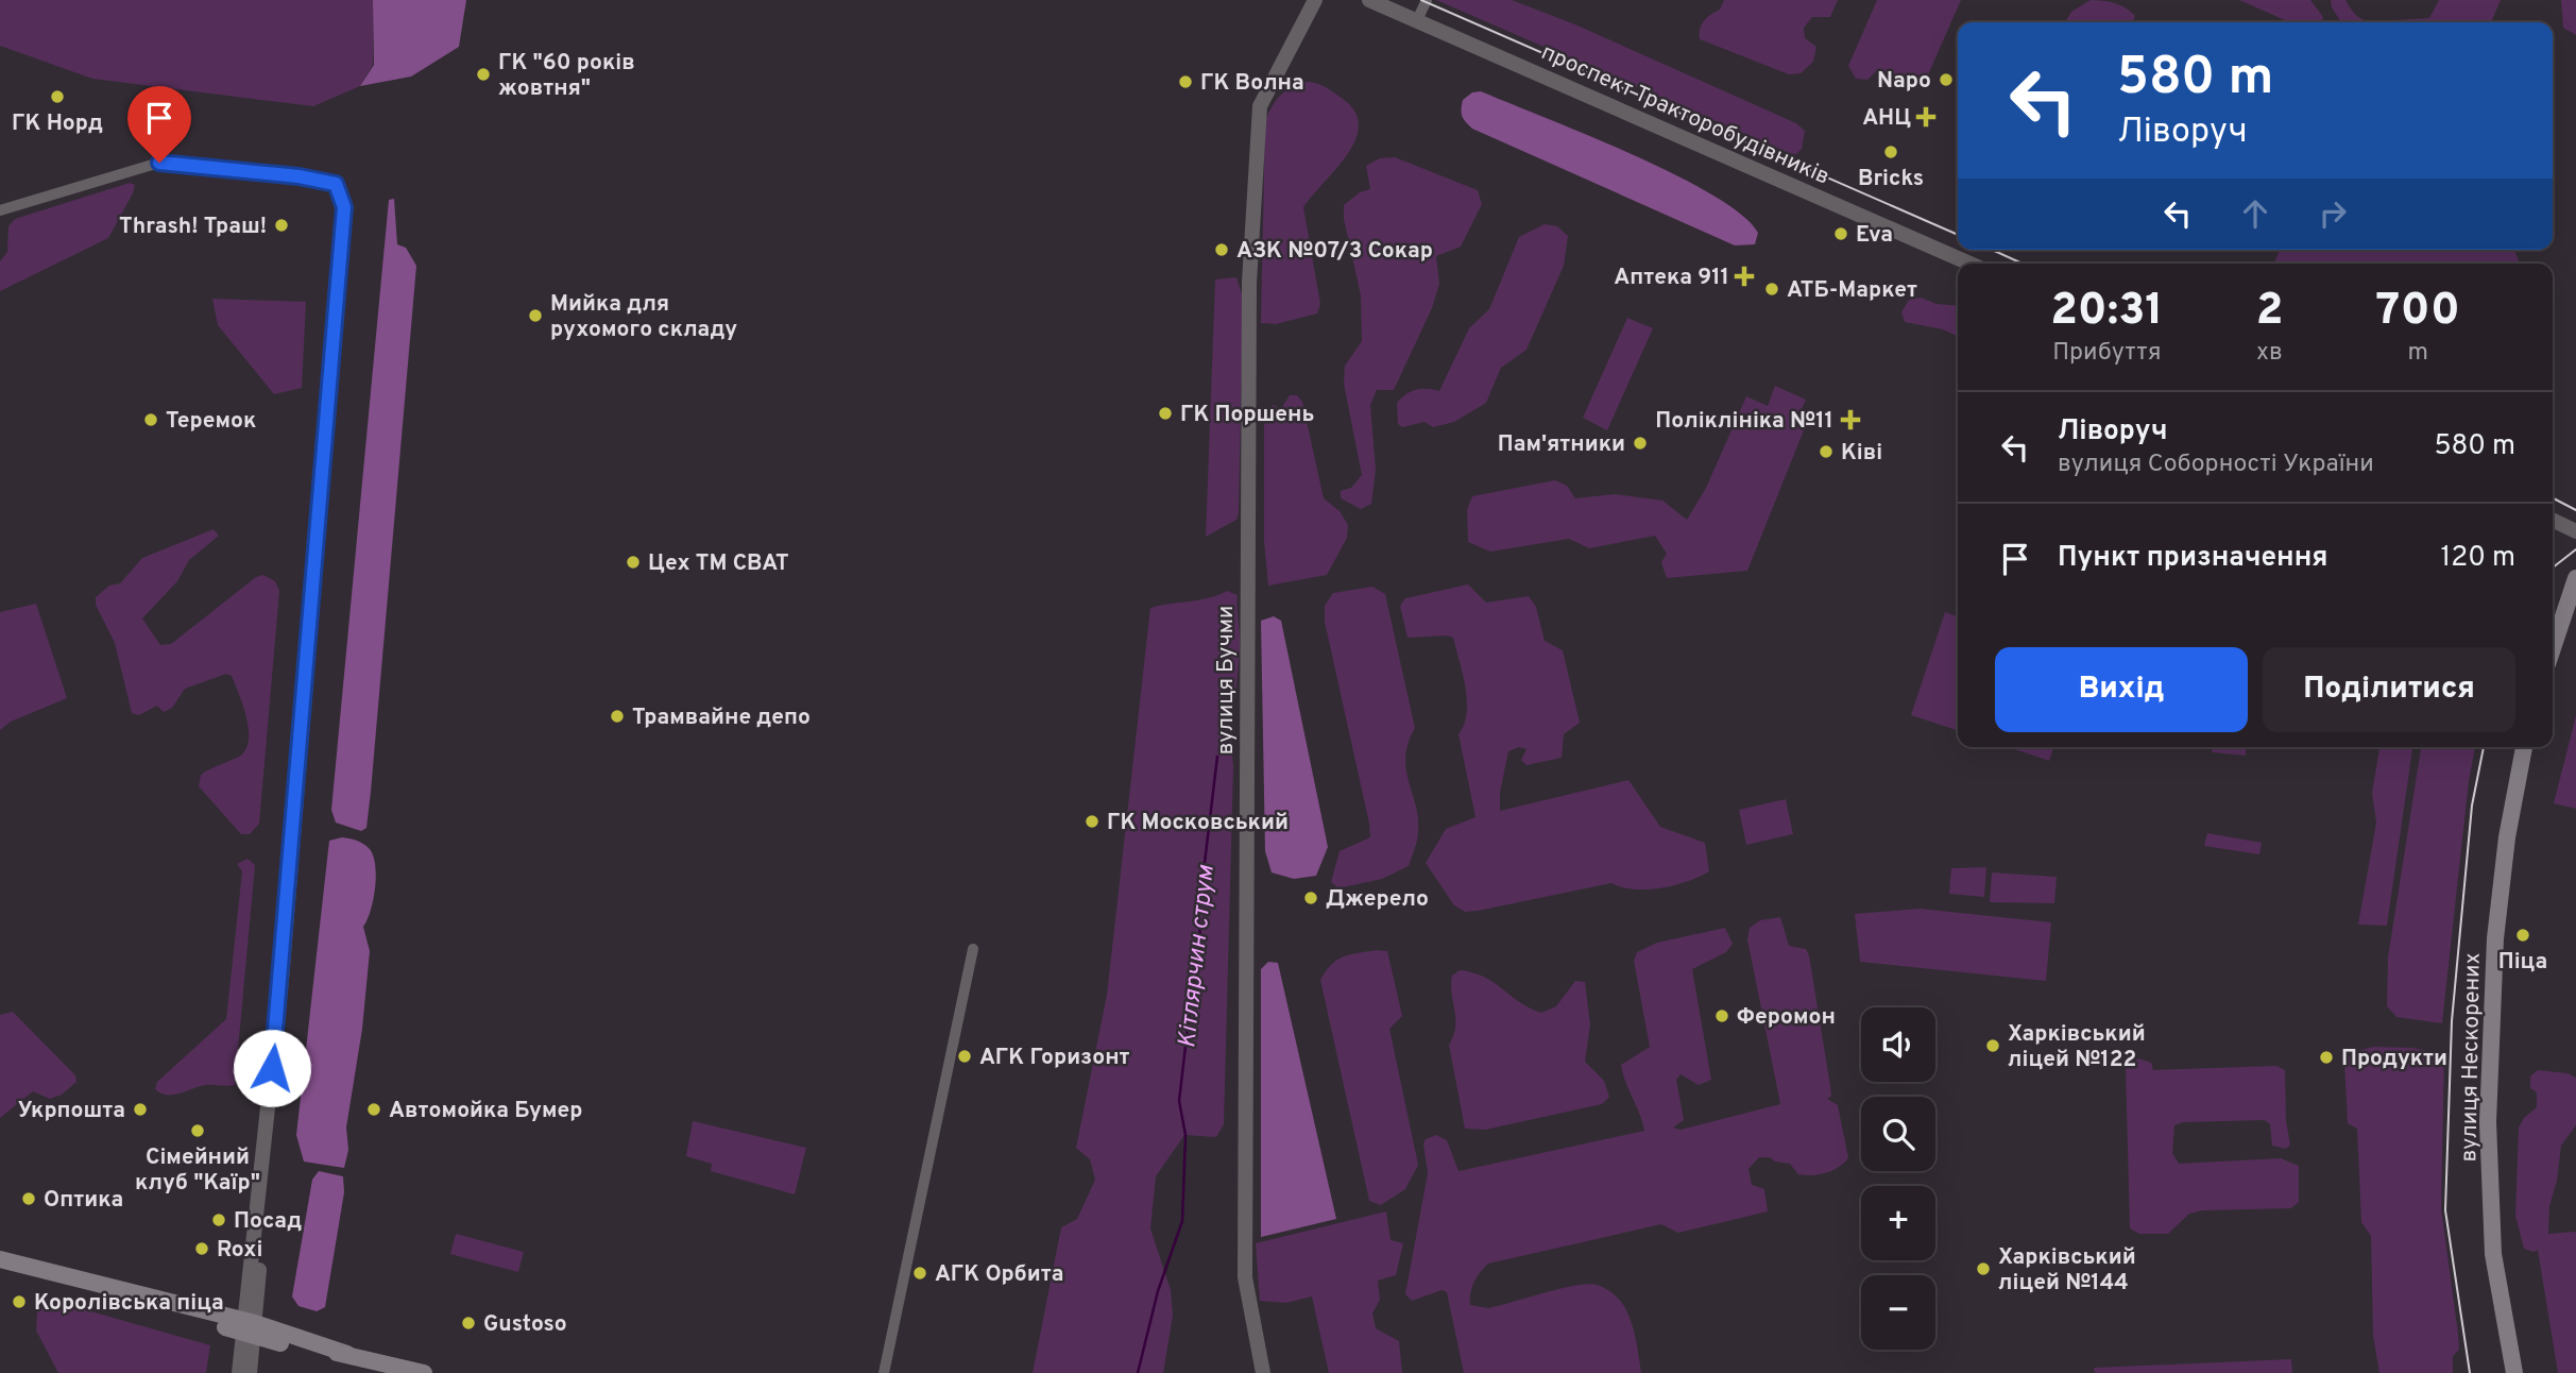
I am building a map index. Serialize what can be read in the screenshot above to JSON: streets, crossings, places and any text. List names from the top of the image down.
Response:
{
  "streets": {
    "main road": ["вулиця Нескорених"],
    "street": ["проспект Тракторобудівників", "вулиця Бучми"]
  },
  "water": ["Кітлярчин струм"],
  "places": {
    "other": [
      "ГК \"60 років жовтня\"",
      "Napo",
      "ГК Волна",
      "ГК Норд",
      "Bricks",
      "Thrash! Траш!",
      "Eva",
      "АЗК №07/3 Сокар",
      "АТБ-Маркет",
      "Мийка для рухомого складу",
      "ГК Поршень",
      "Теремок",
      "Пам'ятники",
      "Ківі",
      "Цех ТМ СВАТ",
      "Трамвайне депо",
      "ГК Московський",
      "Джерело",
      "Піца",
      "Феромон",
      "Харківський ліцей №122",
      "АГК Горизонт",
      "Продукти",
      "Укрпошта",
      "Автомойка Бумер",
      "Сімейний клуб \"Каїр\"",
      "Оптика",
      "Посад",
      "Roxi",
      "Харківський ліцей №144",
      "АГК Орбита",
      "Королівська піца",
      "Gustoso"
    ],
    "health": ["АНЦ", "Аптека 911", "Поліклініка №11"]
  },
  "page": {
    "turn": ["580 m", "Ліворуч"],
    "eta": [
      "20:31",
      "Прибуття",
      "2",
      "хв",
      "700",
      "m"
    ],
    "list": [
      {
        "name": "Ліворуч",
        "note": "вулиця Соборності України",
        "value": "580 m"
      },
      {
        "name": "Пункт призначення",
        "value": "120 m"
      }
    ],
    "buttons": ["Вихід", "Поділитися"],
    "map_buttons": ["+", "−"]
  }
}
